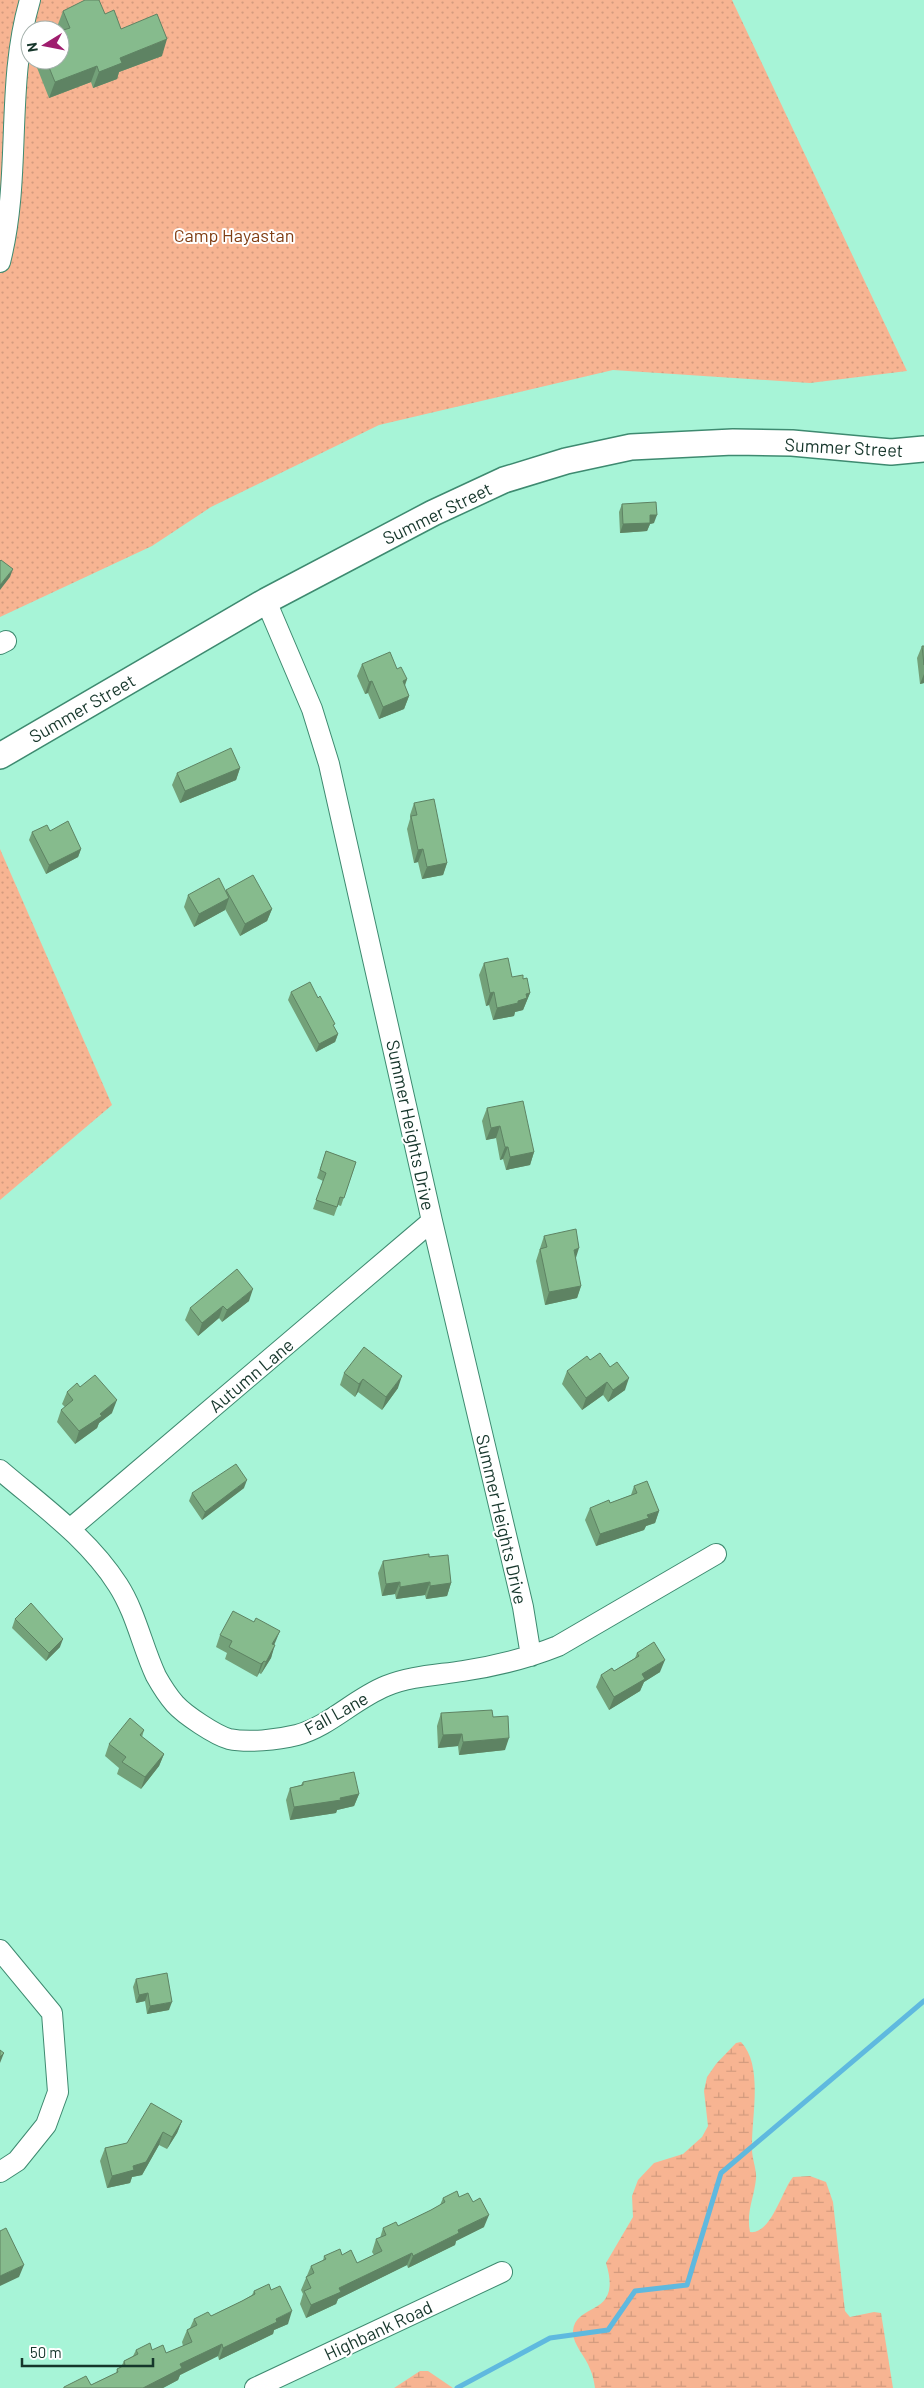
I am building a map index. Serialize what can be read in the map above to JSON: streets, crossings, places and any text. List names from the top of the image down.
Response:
{
  "streets": {
    "main road": ["Summer Street"],
    "street": [
      "Summer Heights Drive",
      "Autumn Lane",
      "Fall Lane",
      "Highbank Road"
    ]
  },
  "crossings": [
    ["Summer Street", "Summer Heights Drive"],
    ["Summer Heights Drive", "Autumn Lane"],
    ["Summer Heights Drive", "Fall Lane"],
    ["Autumn Lane", "Fall Lane"]
  ],
  "parks": ["Camp Hayastan"],
  "scale_bar": "50 m",
  "north": "left"
}
